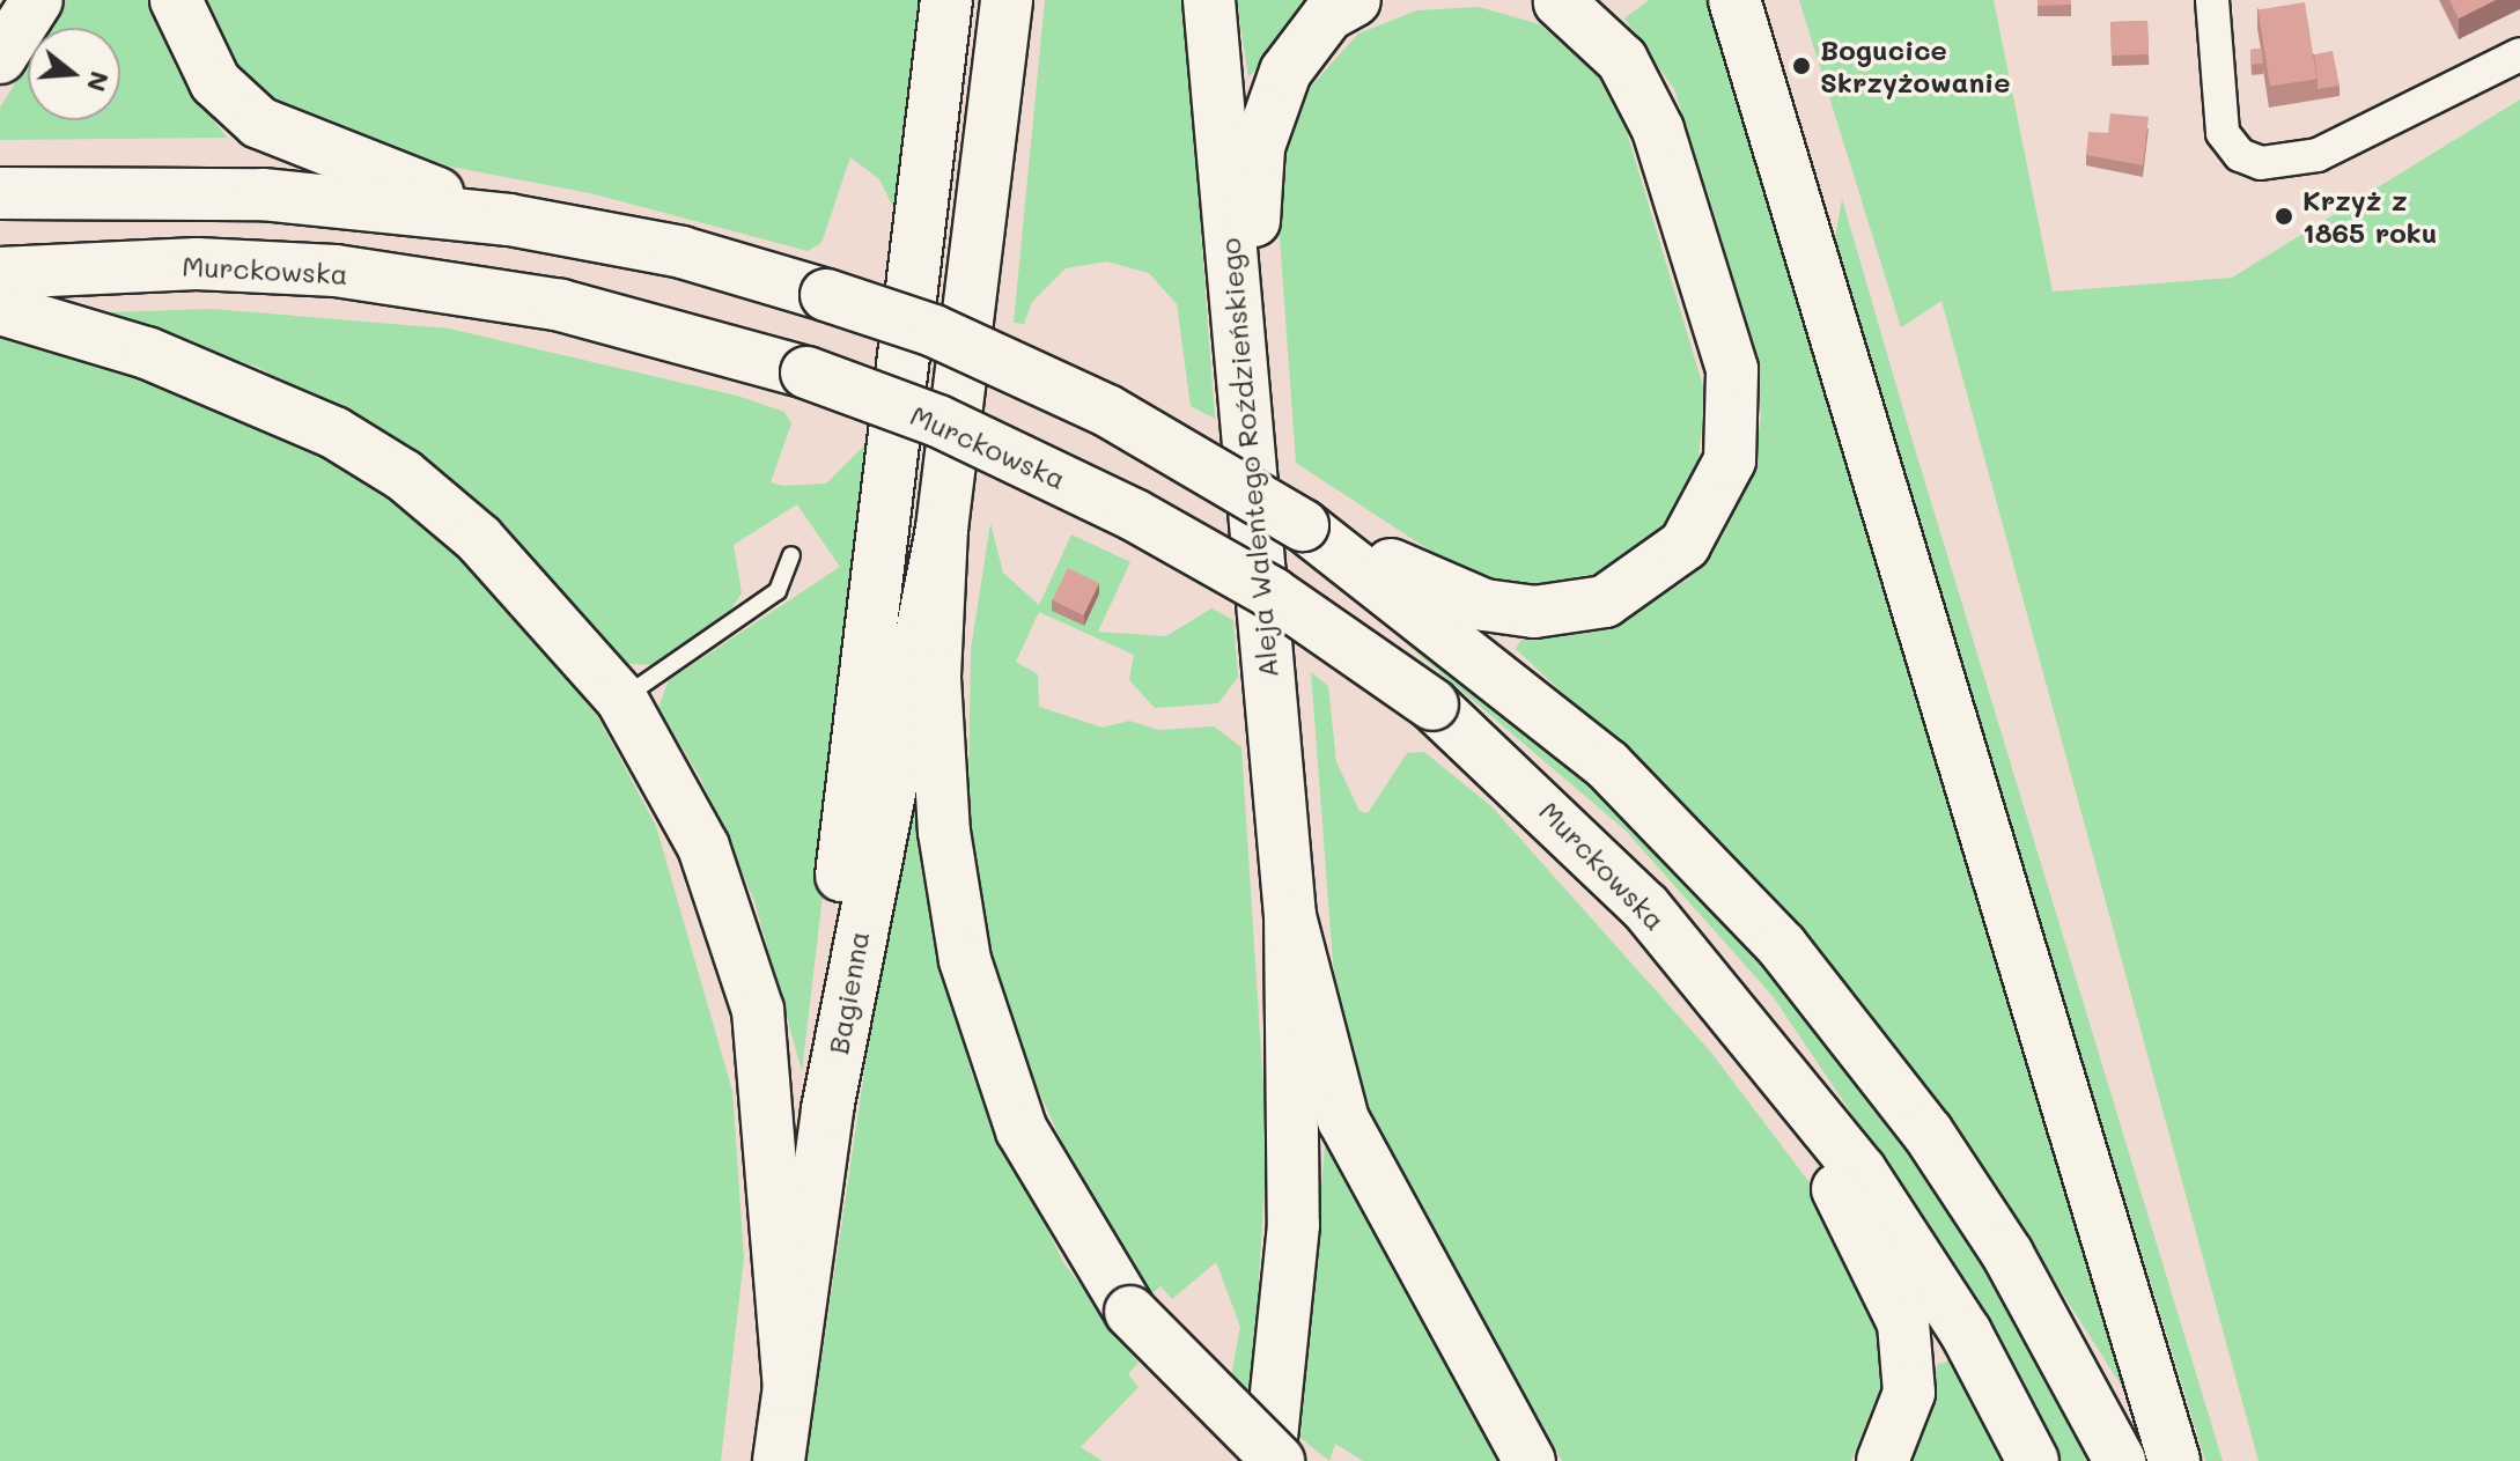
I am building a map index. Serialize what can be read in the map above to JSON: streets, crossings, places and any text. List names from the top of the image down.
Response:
{
  "streets": {
    "main road": ["Murckowska", "Aleja Walentego Roździeńskiego", "Bagienna"]
  },
  "places": ["Bogucice Skrzyżowanie", "Krzyż z 1865 roku"],
  "north": "right"
}
